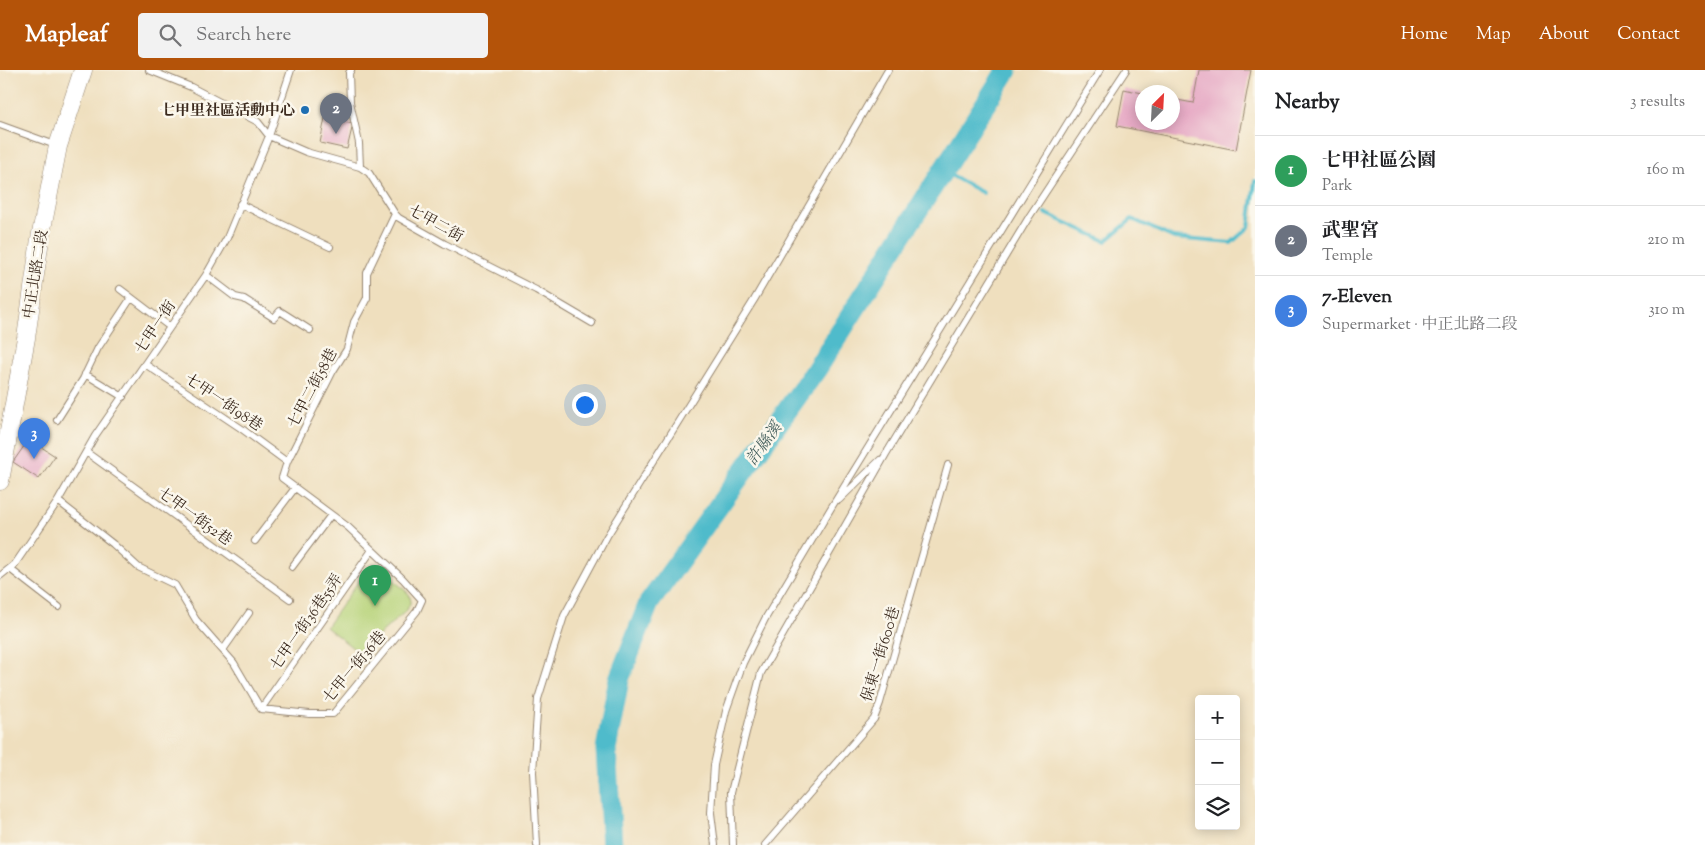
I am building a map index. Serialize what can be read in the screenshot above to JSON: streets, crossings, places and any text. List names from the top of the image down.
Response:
{
  "streets": {
    "main road": ["中正北路二段"],
    "lane": [
      "七甲二街",
      "七甲一街",
      "七甲二街58巷",
      "七甲一街98巷",
      "七甲一街52巷",
      "七甲一街36巷55弄",
      "保東一街600巷",
      "七甲一街36巷"
    ]
  },
  "crossings": [
    ["七甲二街", "七甲二街58巷"],
    ["七甲一街", "七甲一街98巷"],
    ["七甲一街", "七甲一街52巷"],
    ["七甲二街58巷", "七甲一街98巷"],
    ["七甲二街58巷", "七甲一街36巷"],
    ["七甲一街98巷", "七甲一街36巷"],
    ["七甲一街36巷55弄", "七甲一街36巷"]
  ],
  "water": ["許縣溪"],
  "places": ["七甲里社區活動中心"],
  "north": "top right",
  "page": {
    "header": "Mapleaf",
    "search": "Search here",
    "nav": [
      "Home",
      "Map",
      "About",
      "Contact"
    ],
    "heading": ["Nearby", "3 results"],
    "pins": ["2", "3", "1"],
    "list": [
      {
        "mark": "1",
        "name": "七甲社區公園",
        "note": "Park",
        "value": "160 m"
      },
      {
        "mark": "2",
        "name": "武聖宮",
        "note": "Temple",
        "value": "210 m"
      },
      {
        "mark": "3",
        "name": "7-Eleven",
        "note": "Supermarket · 中正北路二段",
        "value": "310 m"
      }
    ],
    "map_buttons": ["+", "−"]
  }
}
